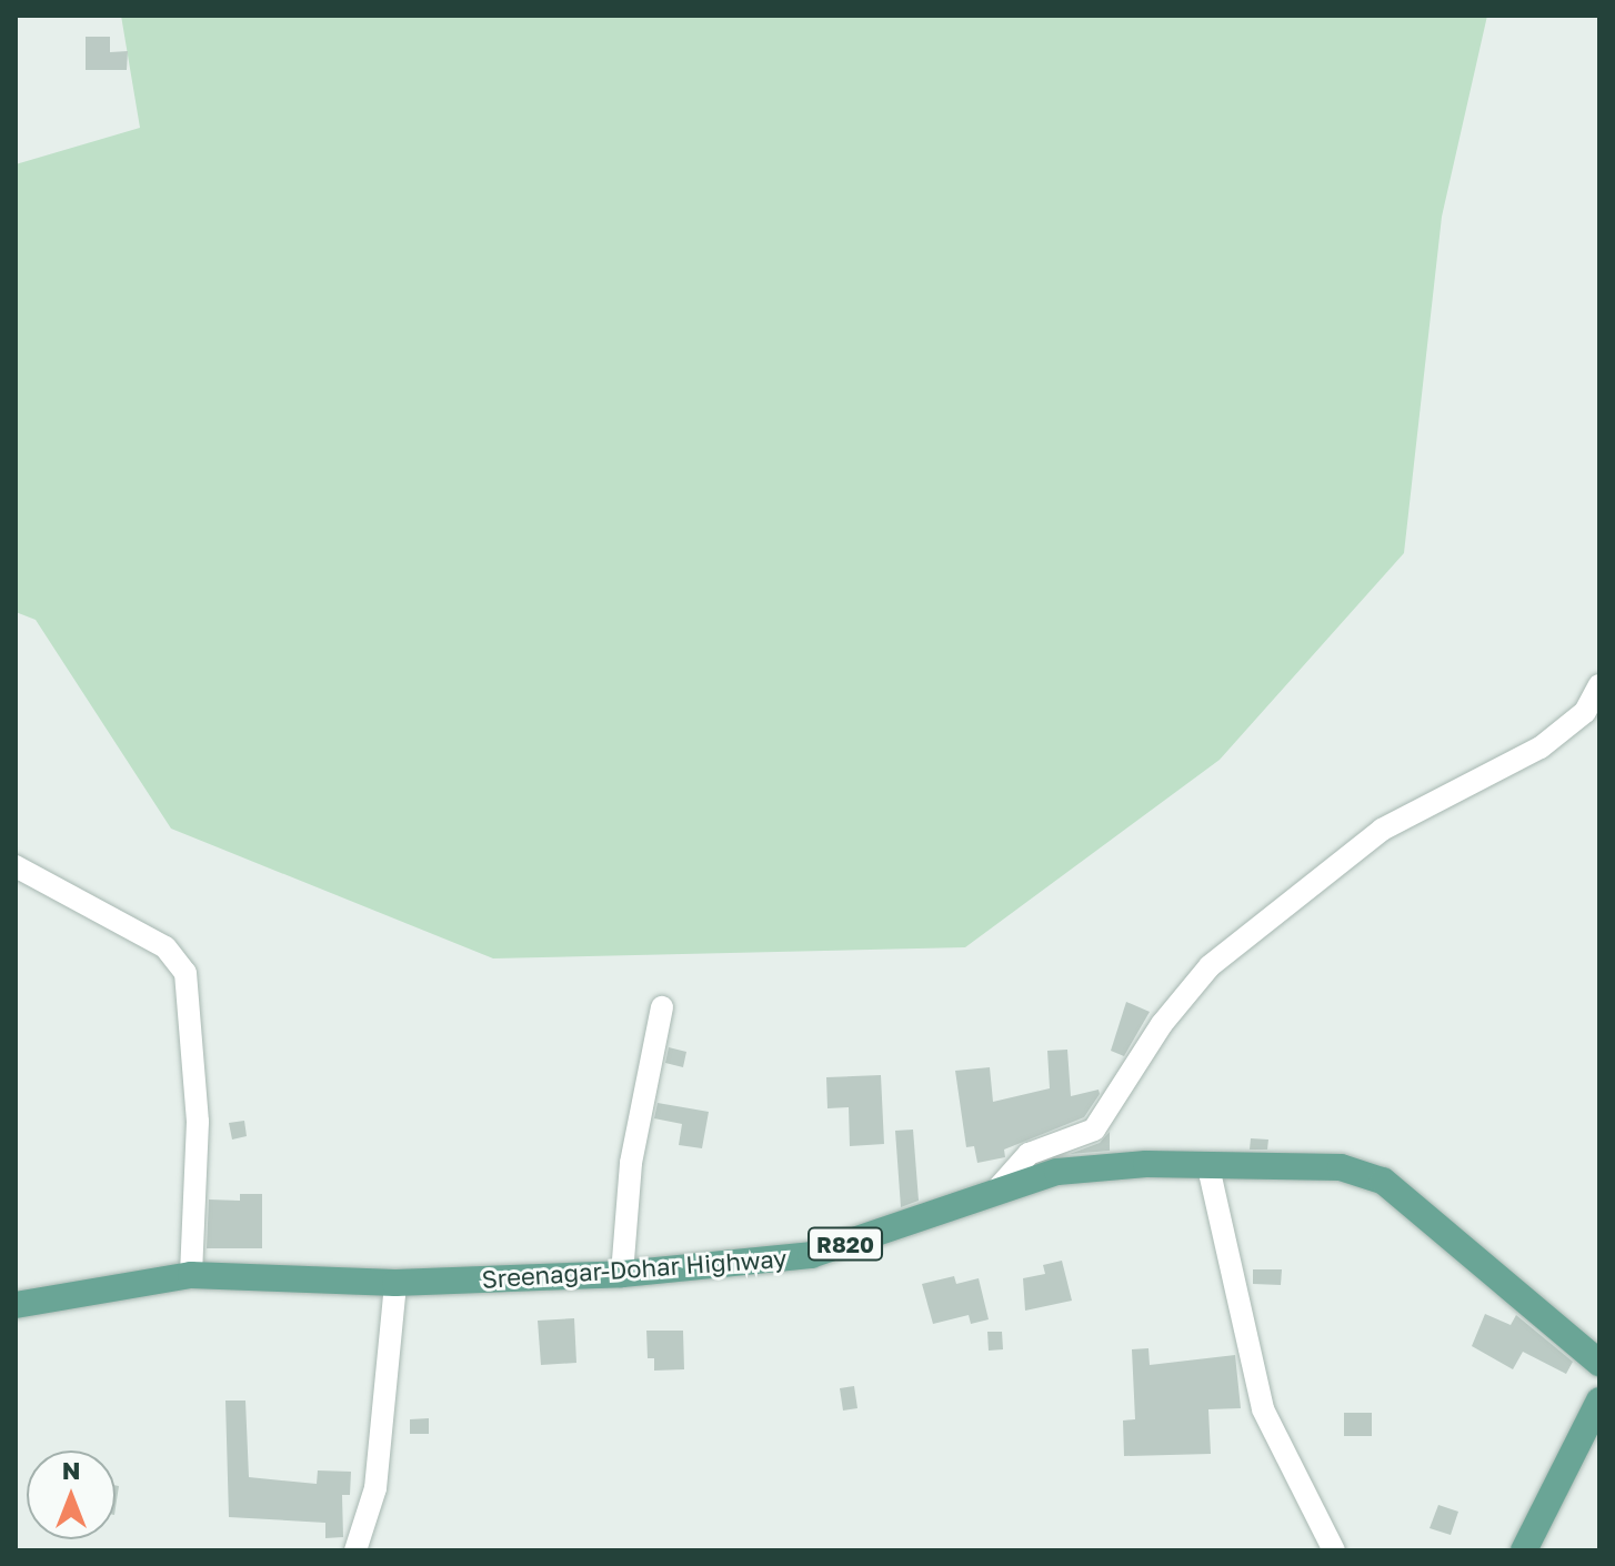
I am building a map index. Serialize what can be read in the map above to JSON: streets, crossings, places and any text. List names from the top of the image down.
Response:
{
  "streets": {
    "main road": ["R820", "Sreenagar-Dohar Highway"]
  },
  "north": "top"
}
